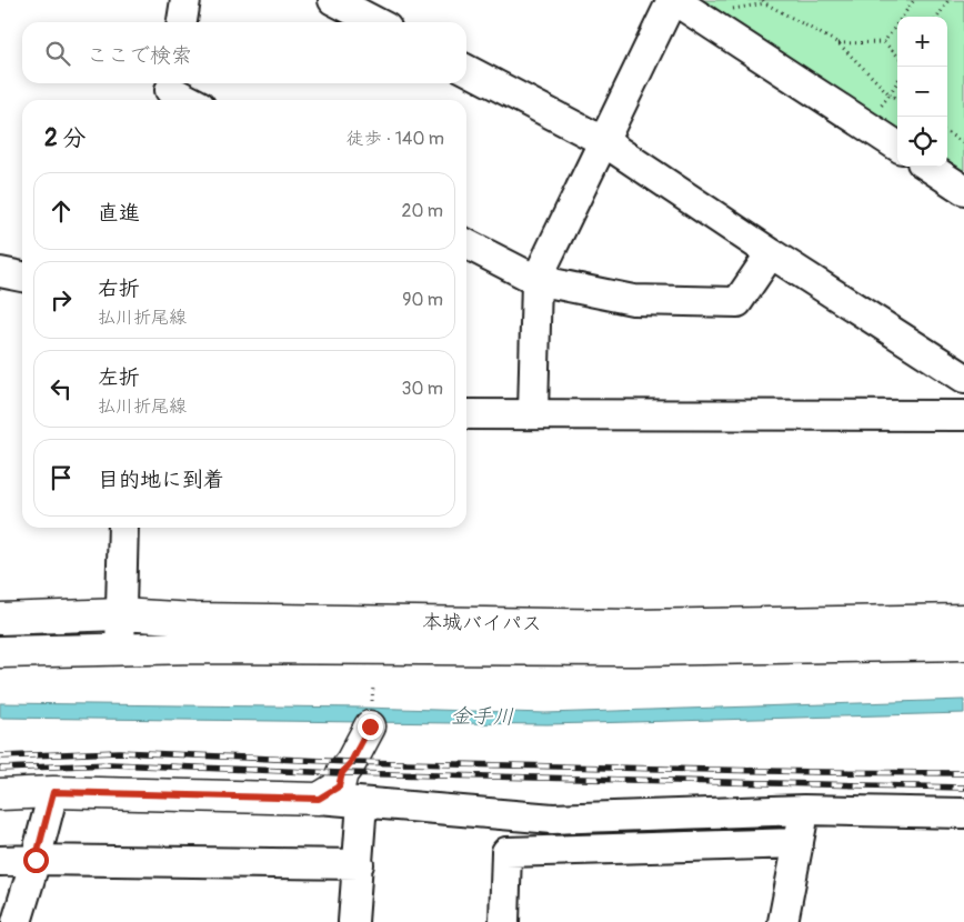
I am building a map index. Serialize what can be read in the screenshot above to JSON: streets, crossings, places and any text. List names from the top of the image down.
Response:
{
  "streets": {
    "main road": ["本城バイパス"]
  },
  "water": ["金手川"],
  "page": {
    "map_buttons": ["+", "−"],
    "search": "ここで検索",
    "heading": ["2 分", "徒歩 · 140 m"],
    "list": [
      ["直進", "20 m"],
      ["右折", "払川折尾線", "90 m"],
      ["左折", "払川折尾線", "30 m"],
      "目的地に到着"
    ]
  }
}
